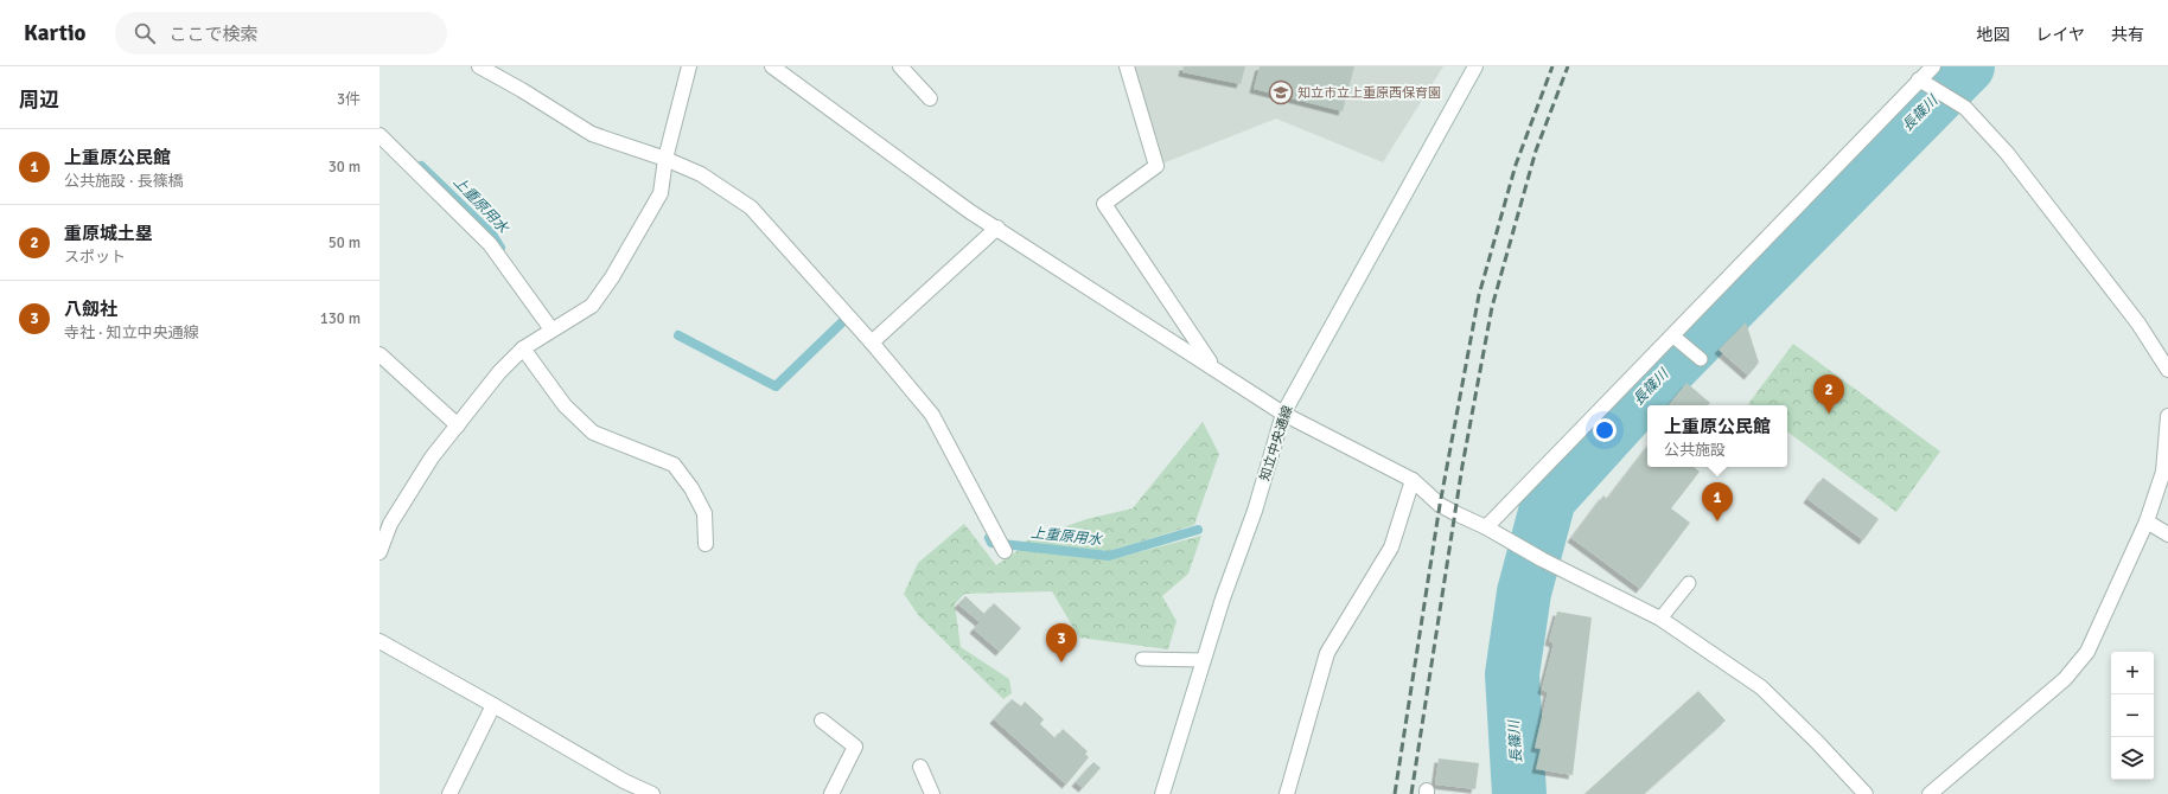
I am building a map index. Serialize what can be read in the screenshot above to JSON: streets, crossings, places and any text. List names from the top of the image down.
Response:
{
  "streets": {
    "street": ["知立中央通線"]
  },
  "water": ["長篠川", "上重原用水"],
  "places": {
    "school or university": ["知立市立上重原西保育園"]
  },
  "page": {
    "header": "Kartio",
    "search": "ここで検索",
    "nav": ["地図", "レイヤ", "共有"],
    "heading": ["周辺", "3件"],
    "list": [
      {
        "mark": "1",
        "name": "上重原公民館",
        "note": "公共施設 · 長篠橋",
        "value": "30 m"
      },
      {
        "mark": "2",
        "name": "重原城土塁",
        "note": "スポット",
        "value": "50 m"
      },
      {
        "mark": "3",
        "name": "八劔社",
        "note": "寺社 · 知立中央通線",
        "value": "130 m"
      }
    ],
    "pins": ["2", "1", "3"],
    "popup": ["上重原公民館", "公共施設"],
    "map_buttons": ["+", "−"]
  }
}
